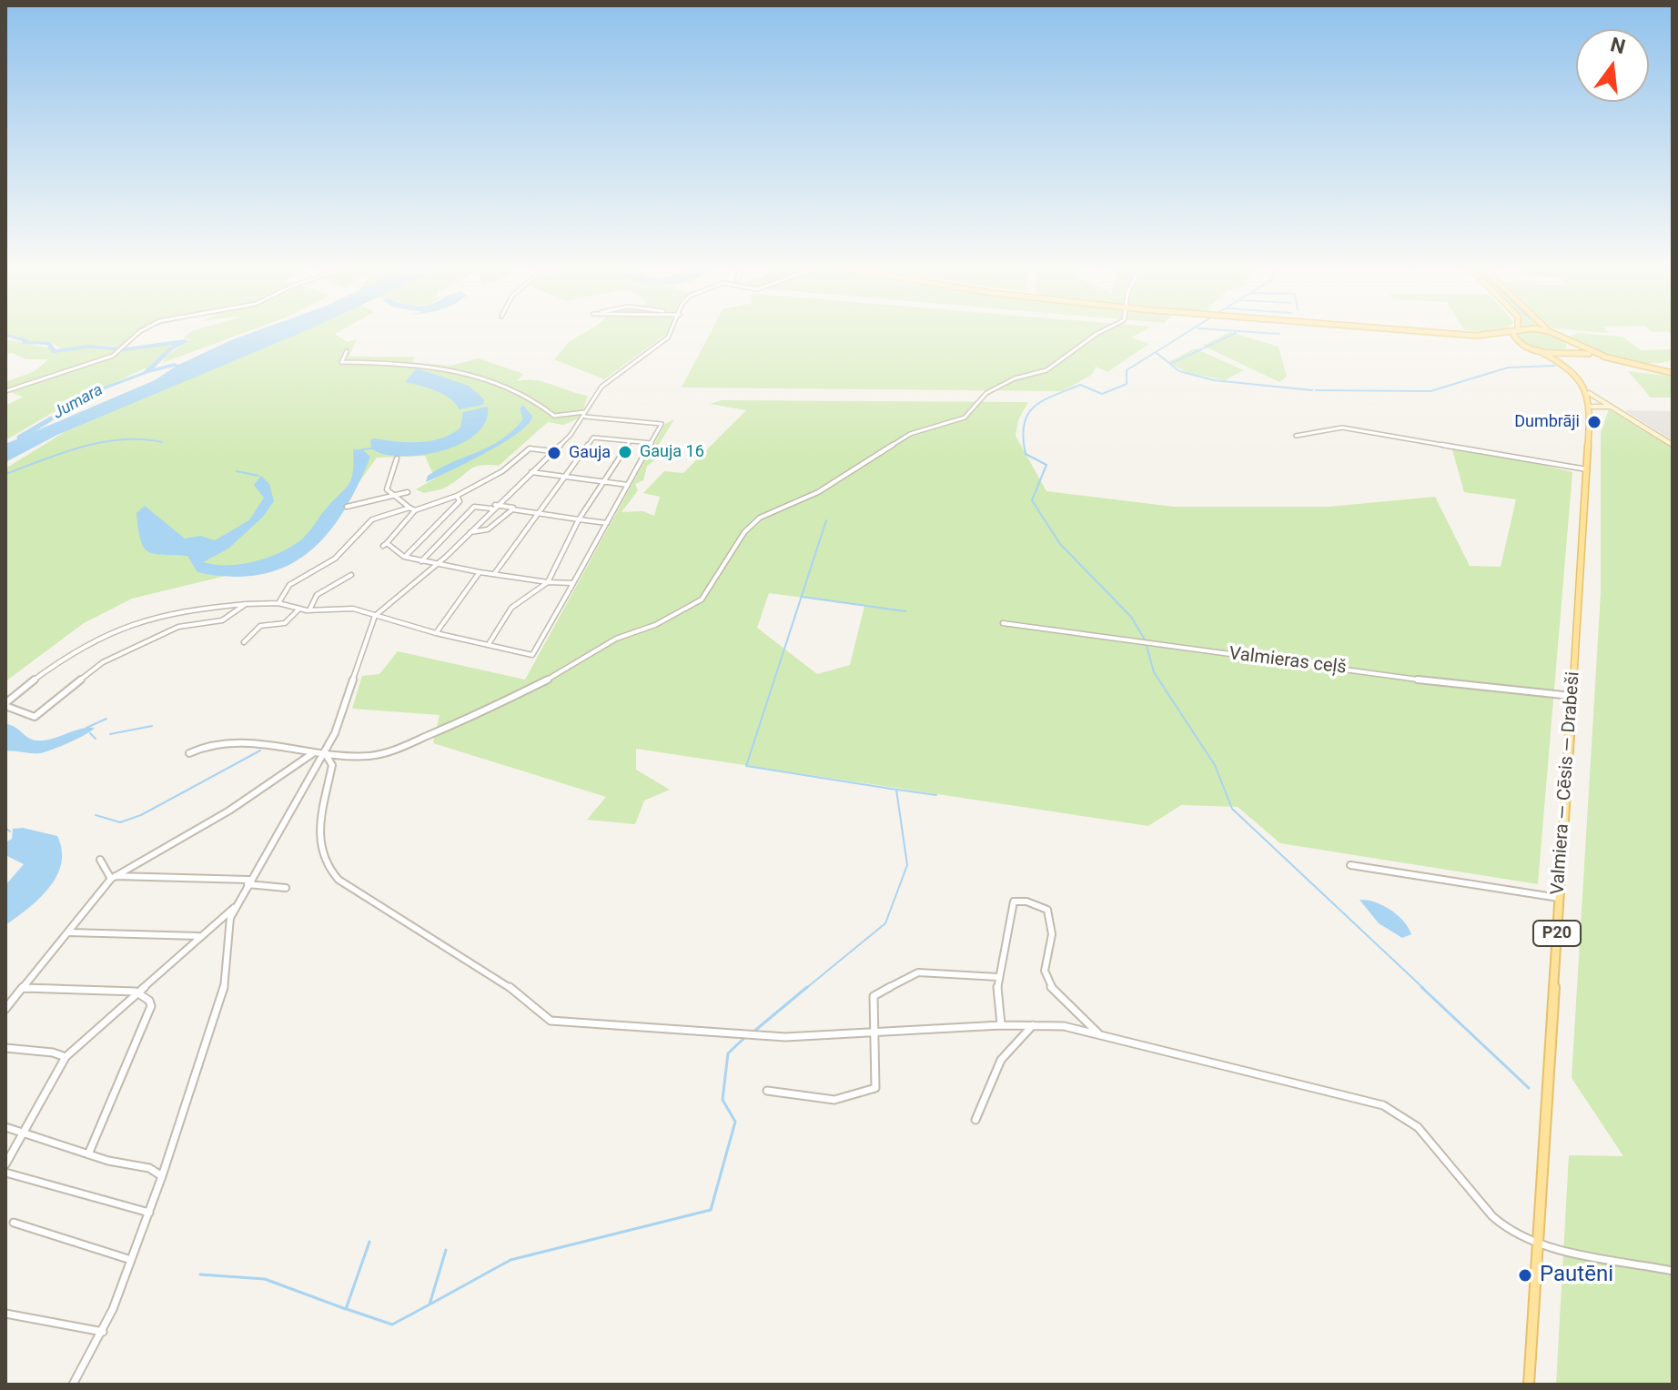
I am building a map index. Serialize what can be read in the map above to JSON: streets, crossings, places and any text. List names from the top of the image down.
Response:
{
  "streets": {
    "main road": ["Valmiera — Cēsis — Drabeši", "P20"],
    "street": ["Valmieras ceļš"]
  },
  "crossings": [
    ["Valmieras ceļš", "Valmiera — Cēsis — Drabeši"]
  ],
  "water": ["Jumara"],
  "places": [
    "Dumbrāji",
    "Gauja 16",
    "Gauja",
    "Pautēni"
  ],
  "north": "top"
}
